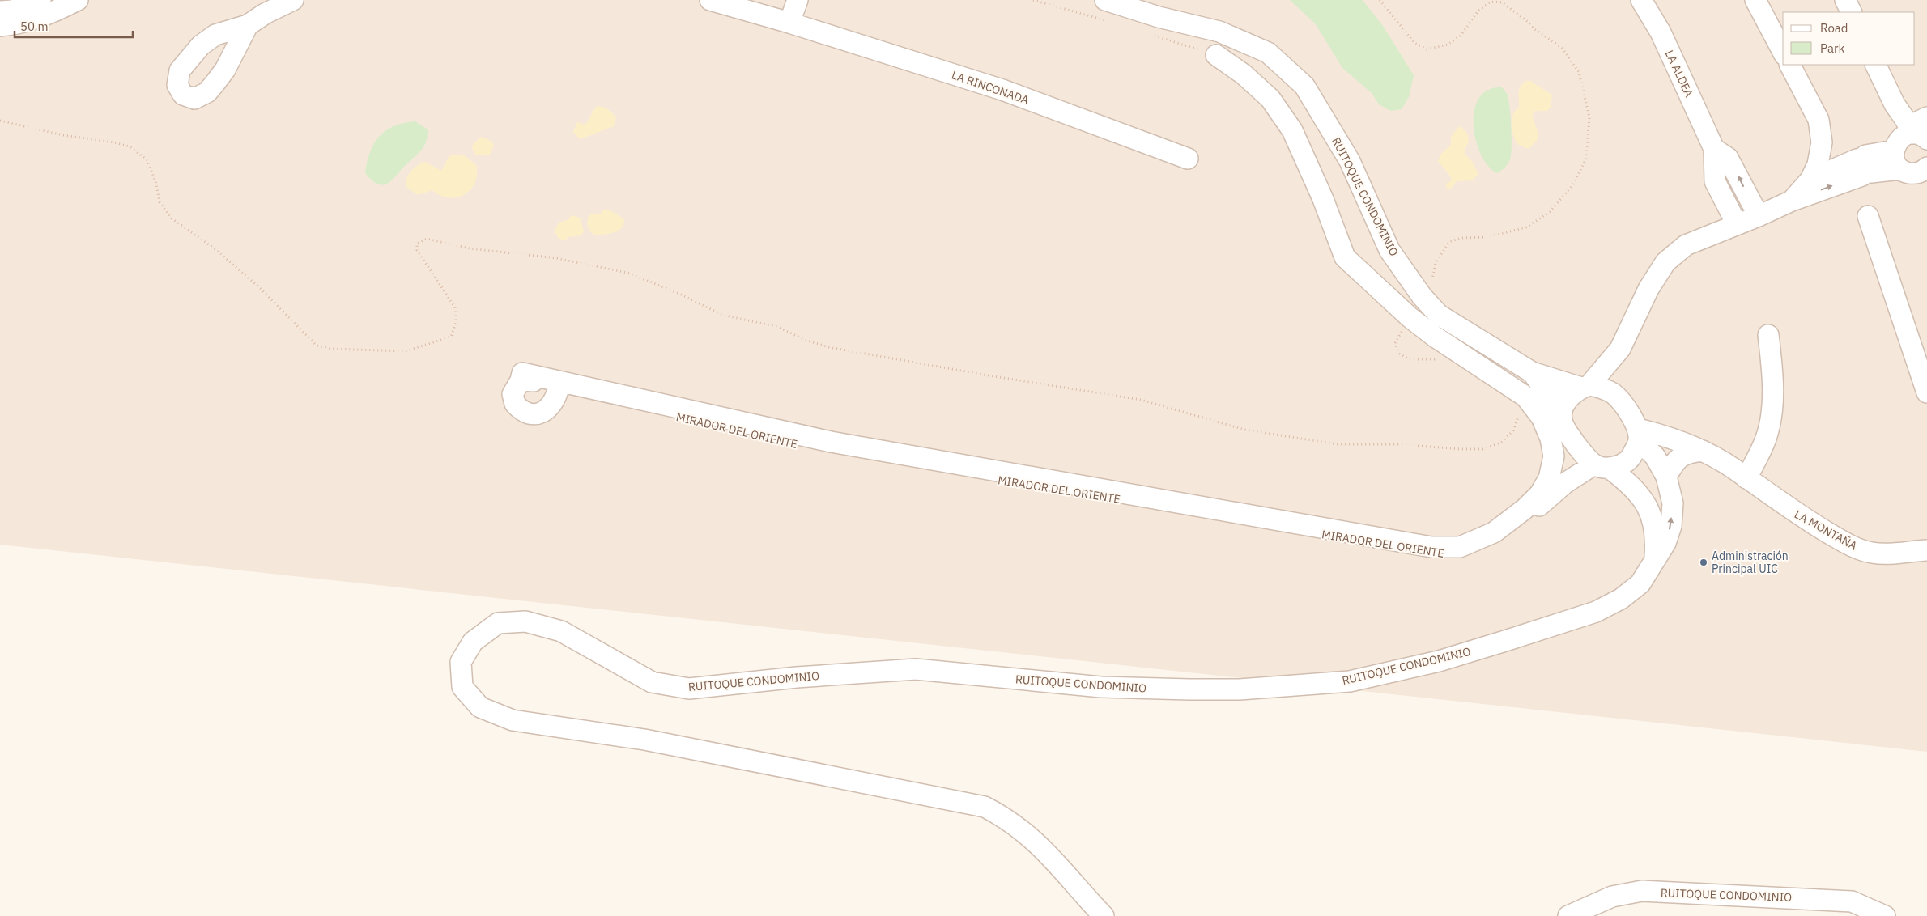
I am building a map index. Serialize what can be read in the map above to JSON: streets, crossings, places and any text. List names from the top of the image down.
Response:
{
  "streets": {
    "street": [
      "LA ALDEA",
      "LA RINCONADA",
      "RUITOQUE CONDOMINIO",
      "MIRADOR DEL ORIENTE",
      "LA MONTAÑA"
    ]
  },
  "crossings": [
    ["RUITOQUE CONDOMINIO", "MIRADOR DEL ORIENTE"]
  ],
  "places": ["Administración Principal UIC"],
  "legend": ["Road", "Park"],
  "scale_bar": "50 m"
}
